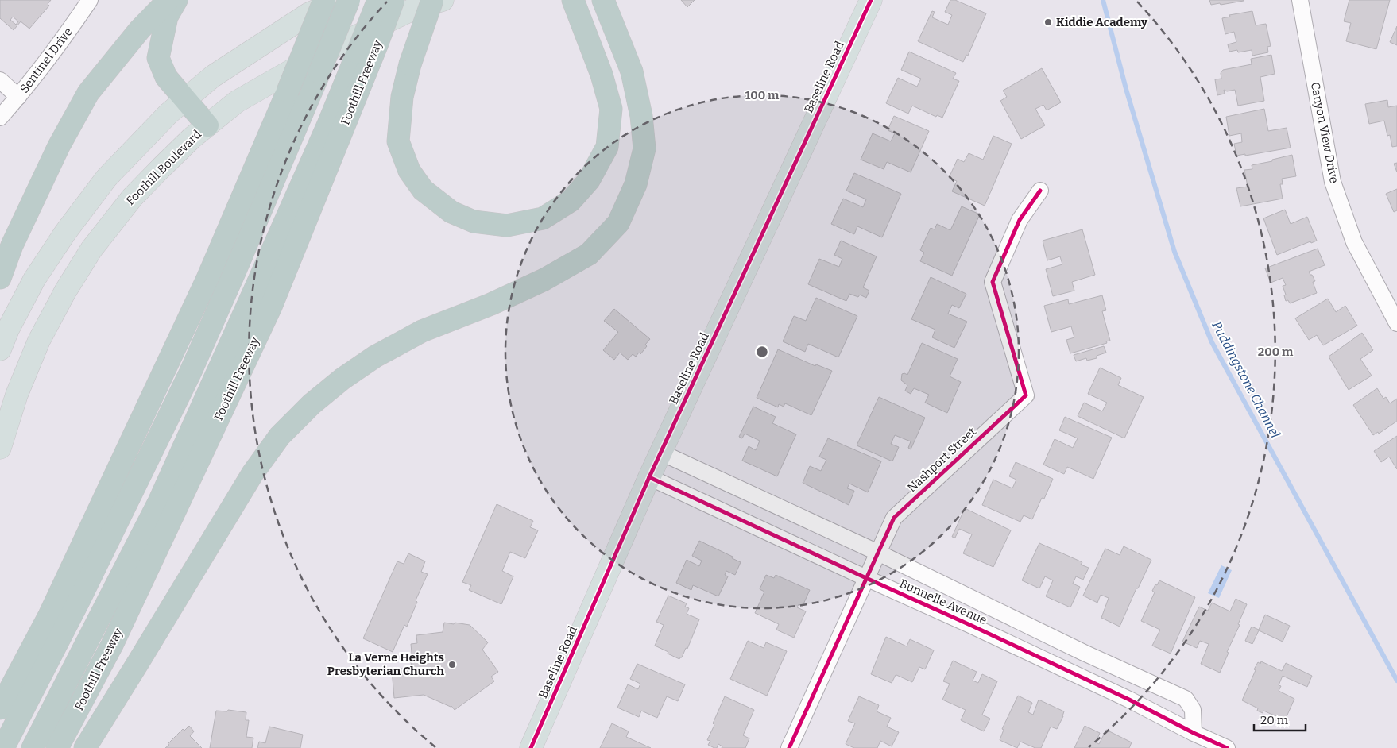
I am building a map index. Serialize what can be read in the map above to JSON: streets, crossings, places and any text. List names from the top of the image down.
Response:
{
  "streets": {
    "highway": ["Foothill Freeway"],
    "main road": ["Baseline Road", "Foothill Boulevard"],
    "street": [
      "Sentinel Drive",
      "Canyon View Drive",
      "Nashport Street",
      "Bunnelle Avenue"
    ]
  },
  "crossings": [
    ["Baseline Road", "Bunnelle Avenue"],
    ["Nashport Street", "Bunnelle Avenue"]
  ],
  "water": ["Puddingstone Channel"],
  "places": ["Kiddie Academy", "La Verne Heights Presbyterian Church"],
  "scale_bar": "20 m",
  "rings": ["100 m", "200 m"]
}
